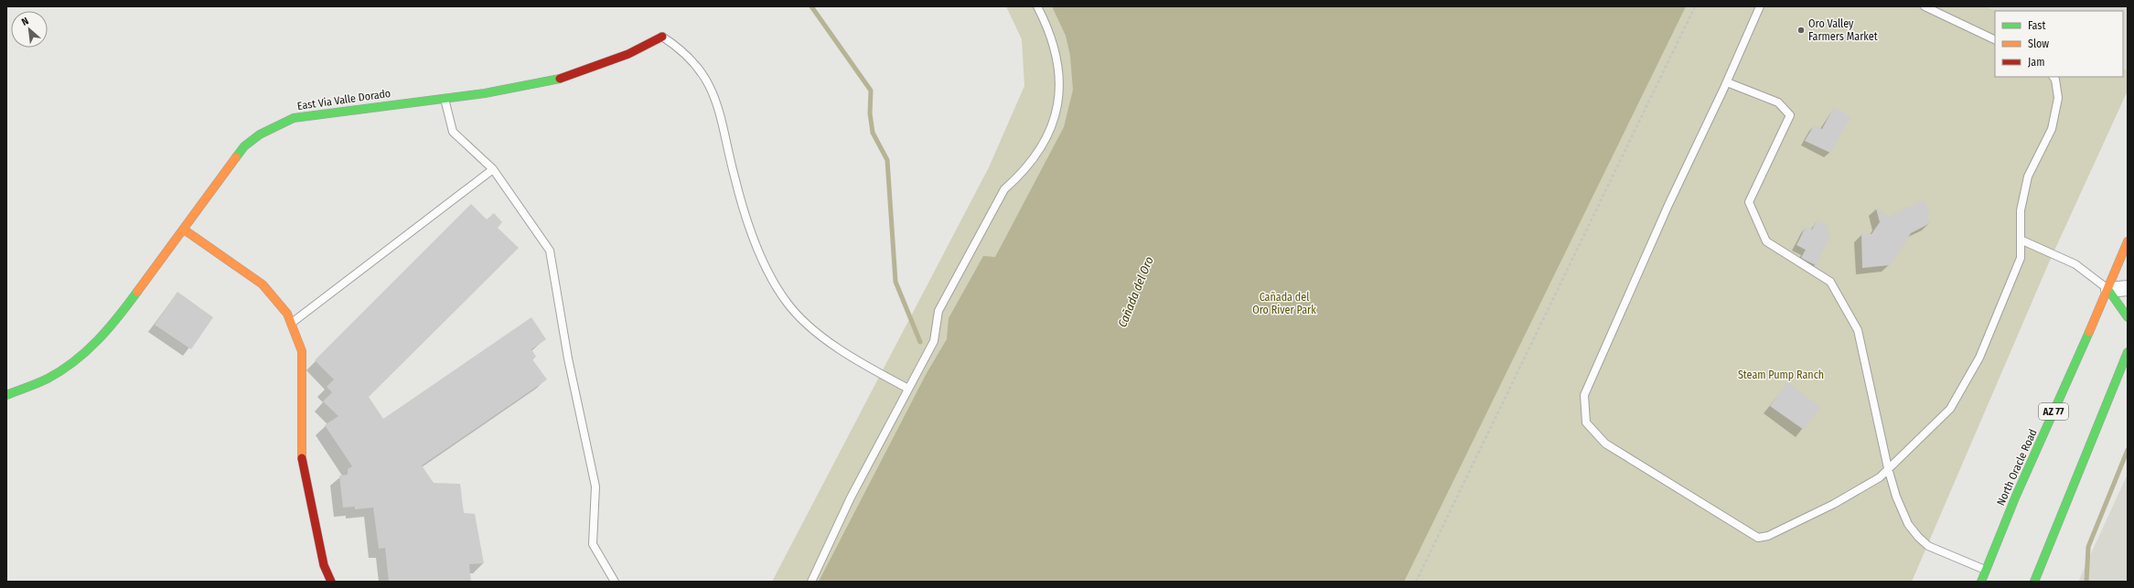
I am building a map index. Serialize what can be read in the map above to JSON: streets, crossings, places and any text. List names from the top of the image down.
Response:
{
  "streets": {
    "main road": ["East Via Valle Dorado", "AZ 77", "North Oracle Road"]
  },
  "water": ["Cañada del Oro"],
  "parks": ["Cañada del Oro River Park", "Steam Pump Ranch"],
  "places": ["Oro Valley Farmers Market"],
  "legend": ["Fast", "Slow", "Jam"],
  "north": "top left"
}
